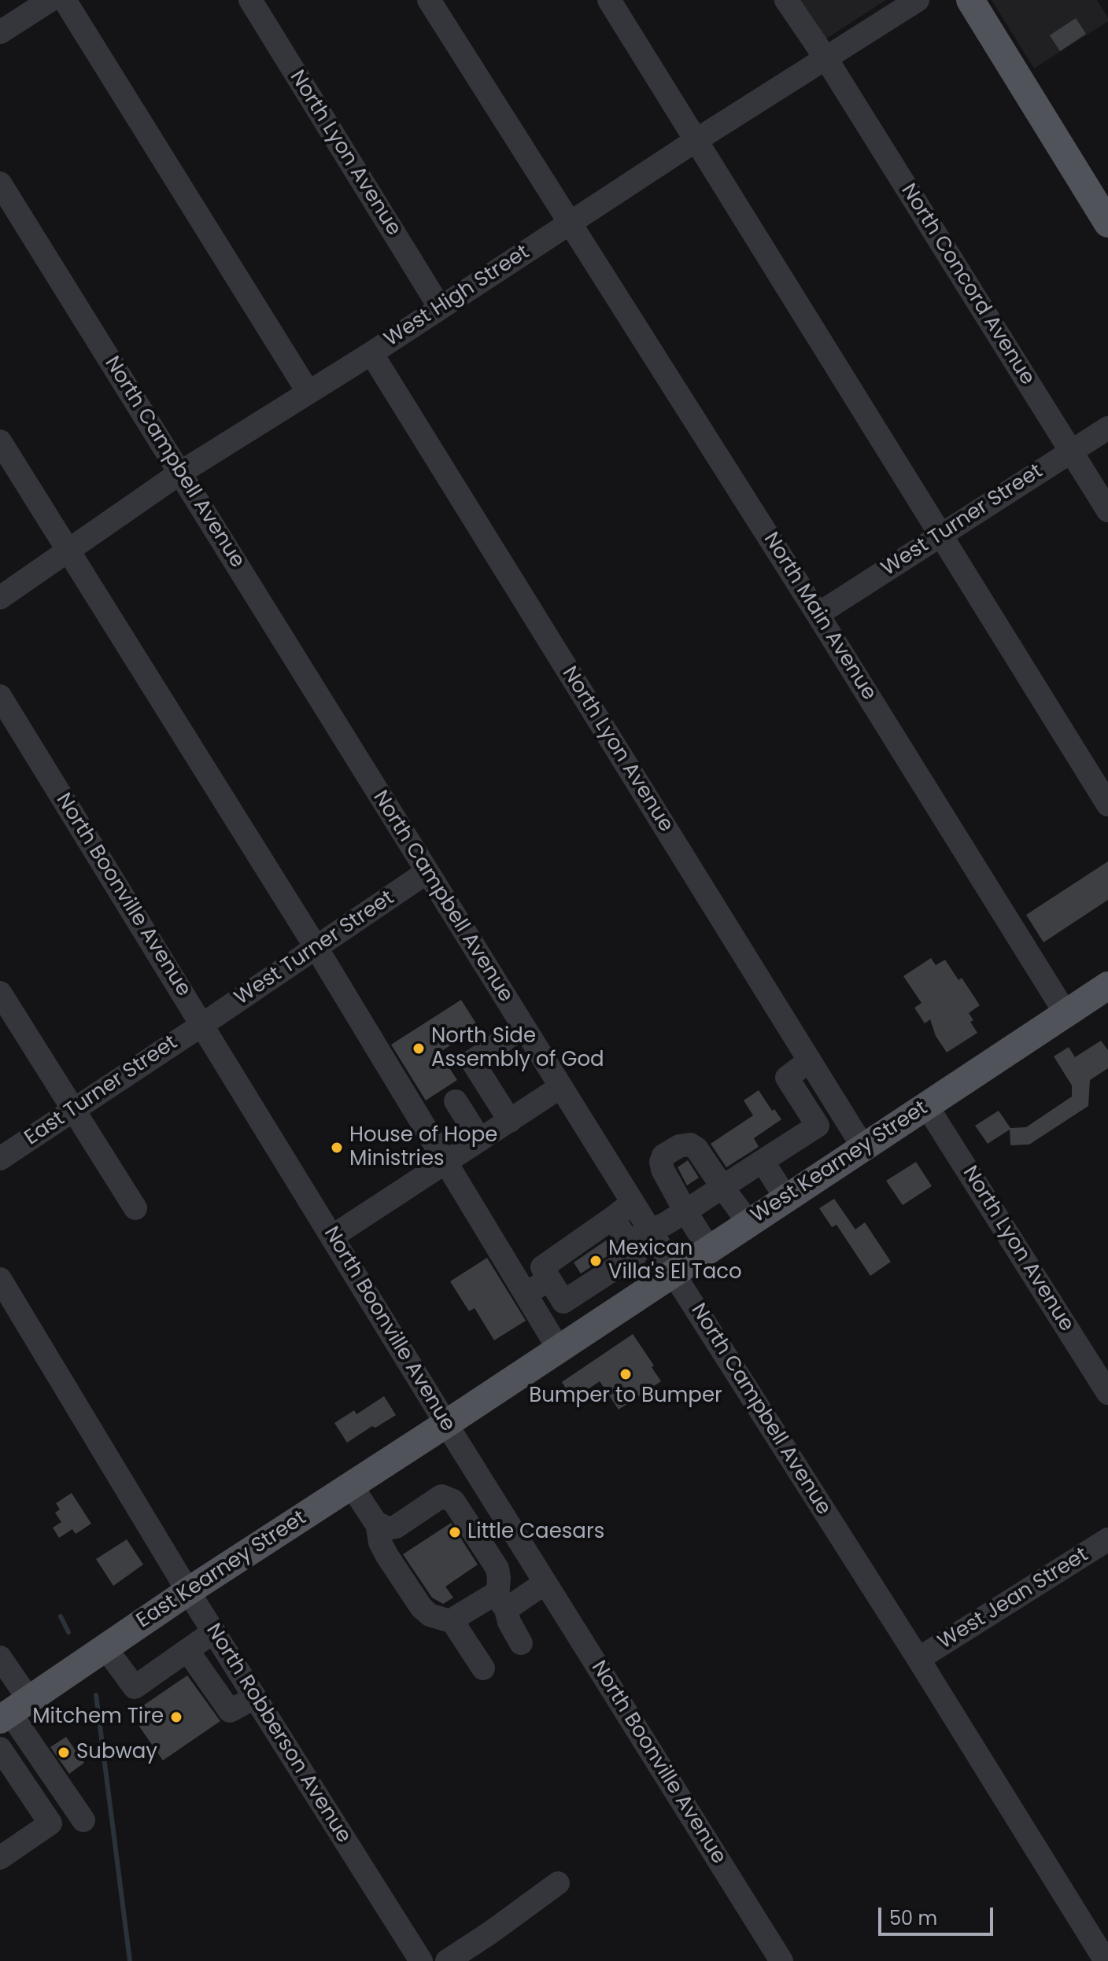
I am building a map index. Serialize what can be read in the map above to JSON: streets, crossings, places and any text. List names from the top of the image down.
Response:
{
  "streets": {
    "main road": ["West Kearney Street", "East Kearney Street"],
    "street": [
      "North Lyon Avenue",
      "North Concord Avenue",
      "West High Street",
      "North Campbell Avenue",
      "West Turner Street",
      "North Main Avenue",
      "North Boonville Avenue",
      "East Turner Street",
      "West Jean Street",
      "North Robberson Avenue"
    ]
  },
  "crossings": [
    ["North Lyon Avenue", "West High Street"],
    ["North Lyon Avenue", "West Kearney Street"],
    ["North Concord Avenue", "West High Street"],
    ["North Concord Avenue", "West Turner Street"],
    ["West High Street", "North Campbell Avenue"],
    ["West High Street", "North Main Avenue"],
    ["North Campbell Avenue", "West Turner Street"],
    ["North Campbell Avenue", "West Kearney Street"],
    ["North Campbell Avenue", "West Jean Street"],
    ["West Turner Street", "North Main Avenue"],
    ["West Turner Street", "North Boonville Avenue"],
    ["West Turner Street", "East Turner Street"],
    ["North Main Avenue", "West Kearney Street"],
    ["North Boonville Avenue", "East Turner Street"],
    ["North Boonville Avenue", "West Kearney Street"],
    ["North Boonville Avenue", "East Kearney Street"],
    ["West Kearney Street", "East Kearney Street"],
    ["East Kearney Street", "North Robberson Avenue"]
  ],
  "places": [
    "North Side Assembly of God",
    "House of Hope Ministries",
    "Mexican Villa's El Taco",
    "Bumper to Bumper",
    "Little Caesars",
    "Mitchem Tire",
    "Subway"
  ],
  "scale_bar": "50 m"
}
